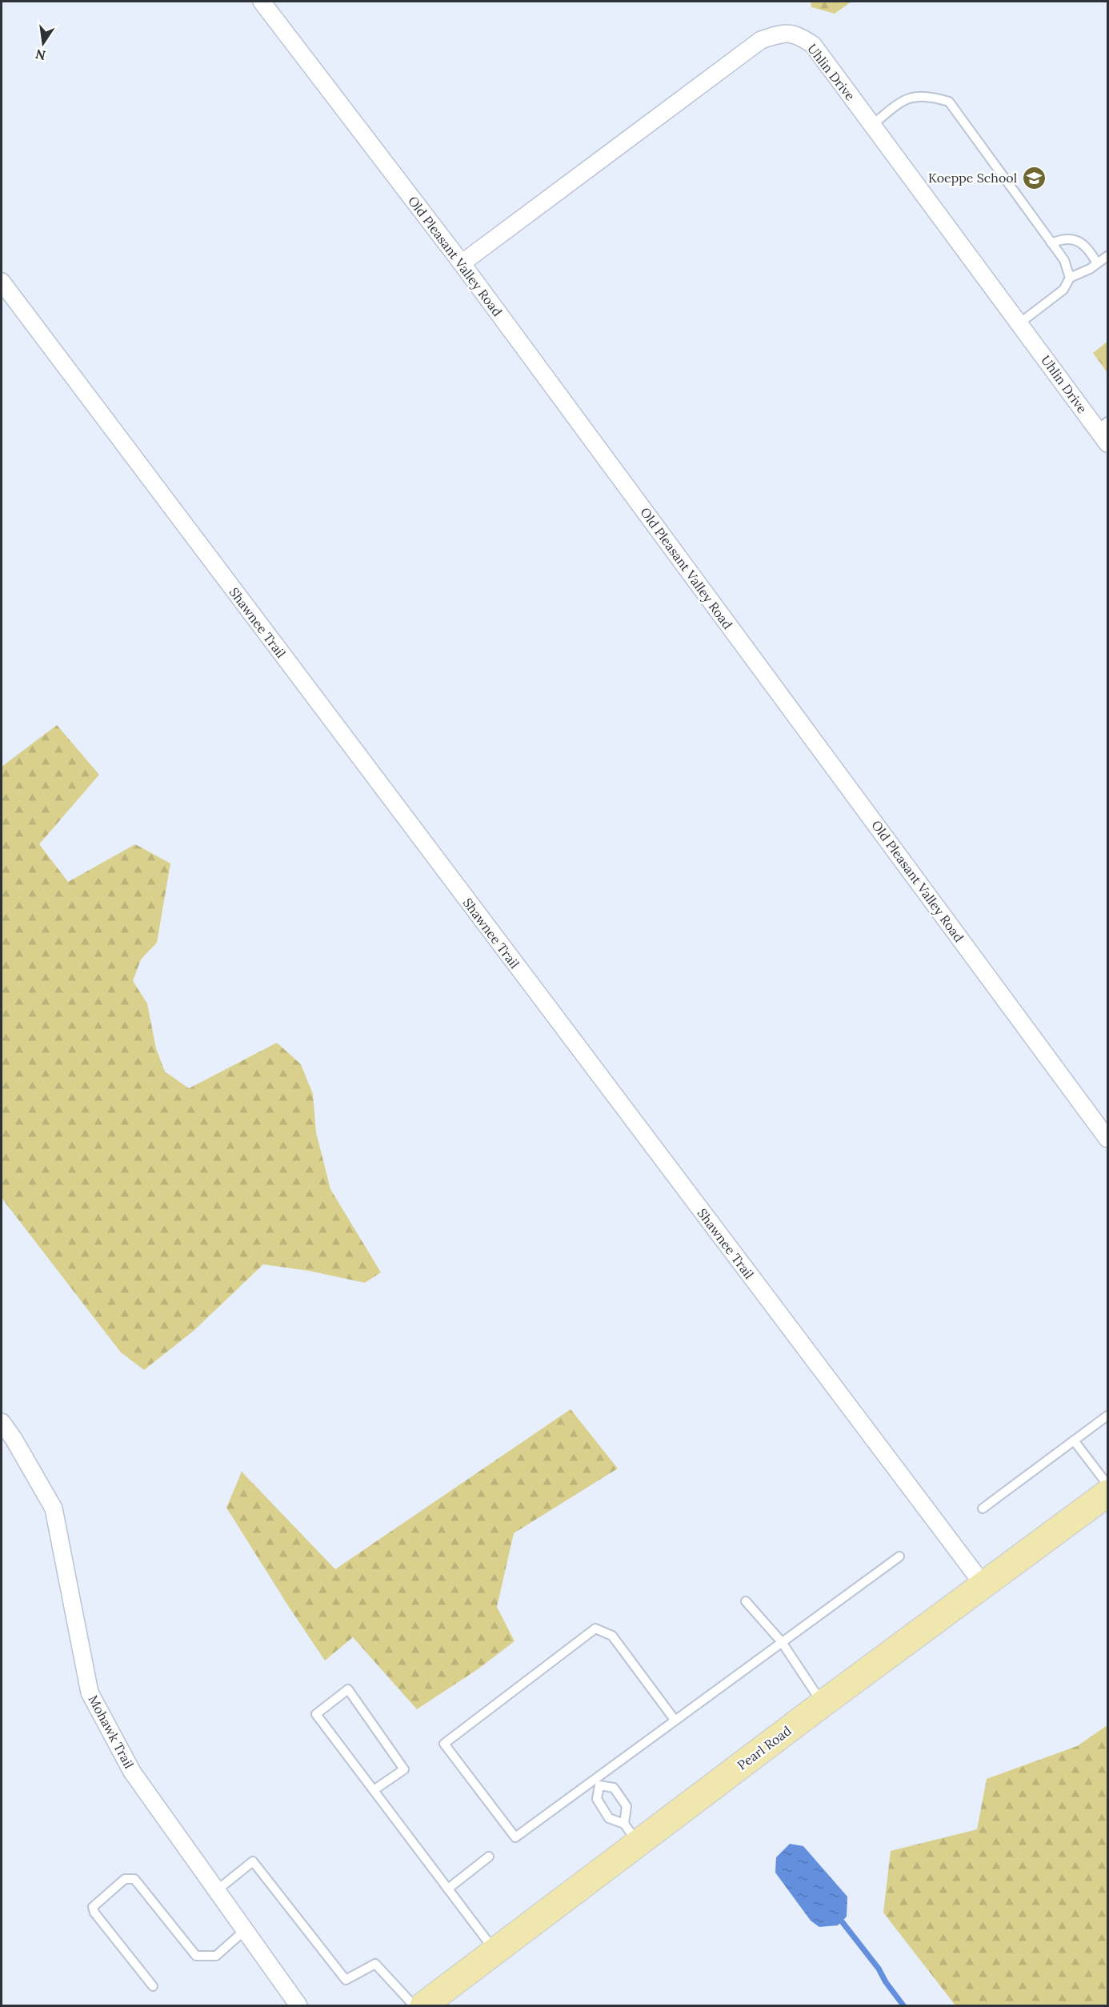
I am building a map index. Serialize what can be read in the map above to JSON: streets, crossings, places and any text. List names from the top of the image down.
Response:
{
  "streets": {
    "main road": ["Pearl Road"],
    "street": [
      "Uhlin Drive",
      "Old Pleasant Valley Road",
      "Shawnee Trail",
      "Mohawk Trail"
    ]
  },
  "crossings": [
    ["Uhlin Drive", "Old Pleasant Valley Road"],
    ["Shawnee Trail", "Pearl Road"]
  ],
  "places": {
    "school or university": ["Koeppe School"]
  },
  "north": "bottom"
}
